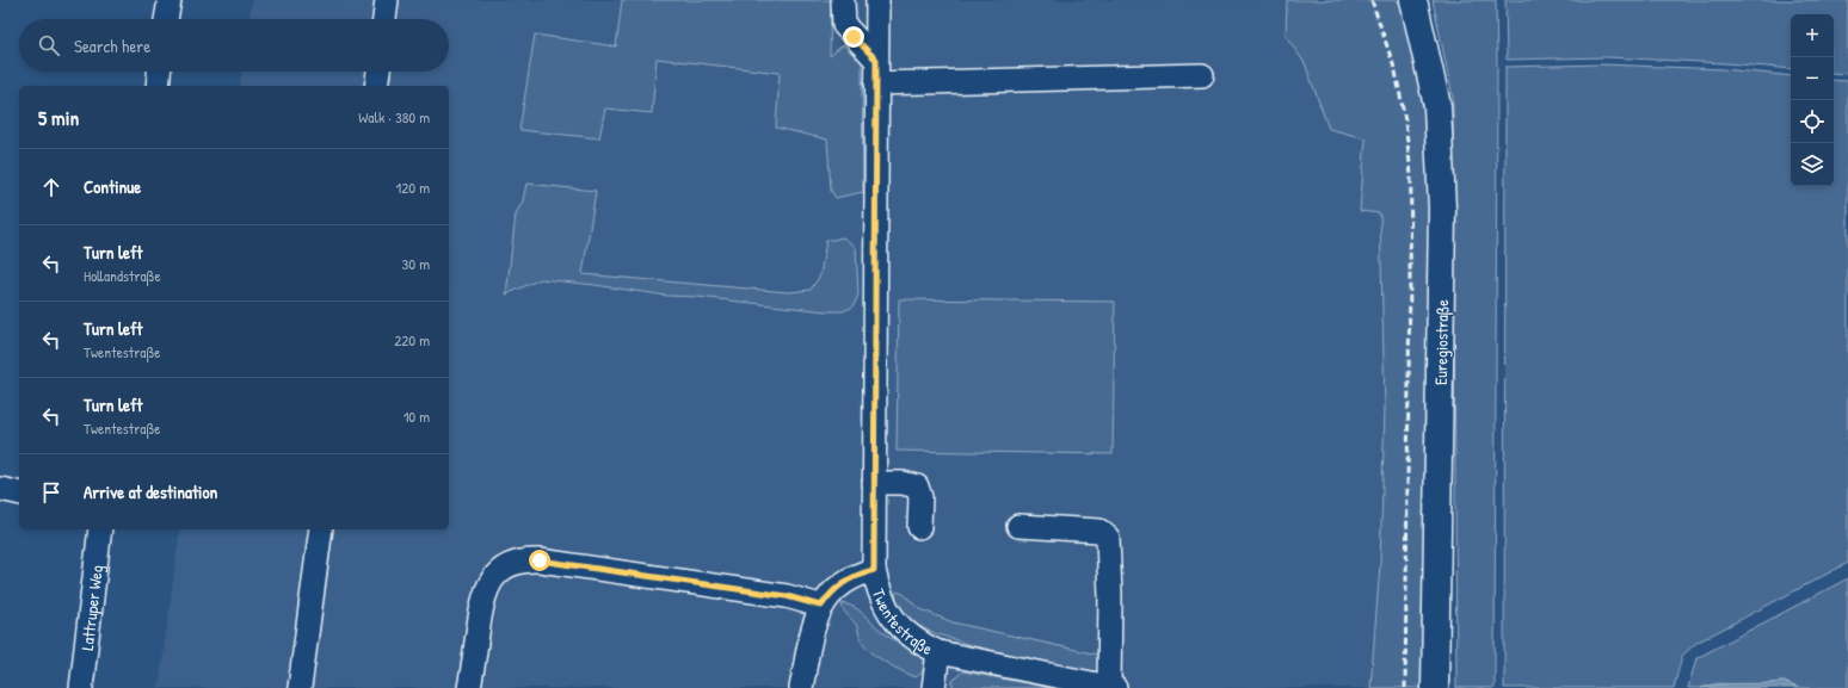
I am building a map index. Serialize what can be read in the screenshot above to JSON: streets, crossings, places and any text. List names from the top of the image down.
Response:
{
  "streets": {
    "main road": ["Euregiostraße"],
    "street": ["Lattruper Weg", "Twentestraße"]
  },
  "page": {
    "map_buttons": ["+", "−"],
    "search": "Search here",
    "heading": ["5 min", "Walk · 380 m"],
    "list": [
      ["Continue", "120 m"],
      ["Turn left", "Hollandstraße", "30 m"],
      ["Turn left", "Twentestraße", "220 m"],
      ["Turn left", "Twentestraße", "10 m"],
      "Arrive at destination"
    ]
  }
}
